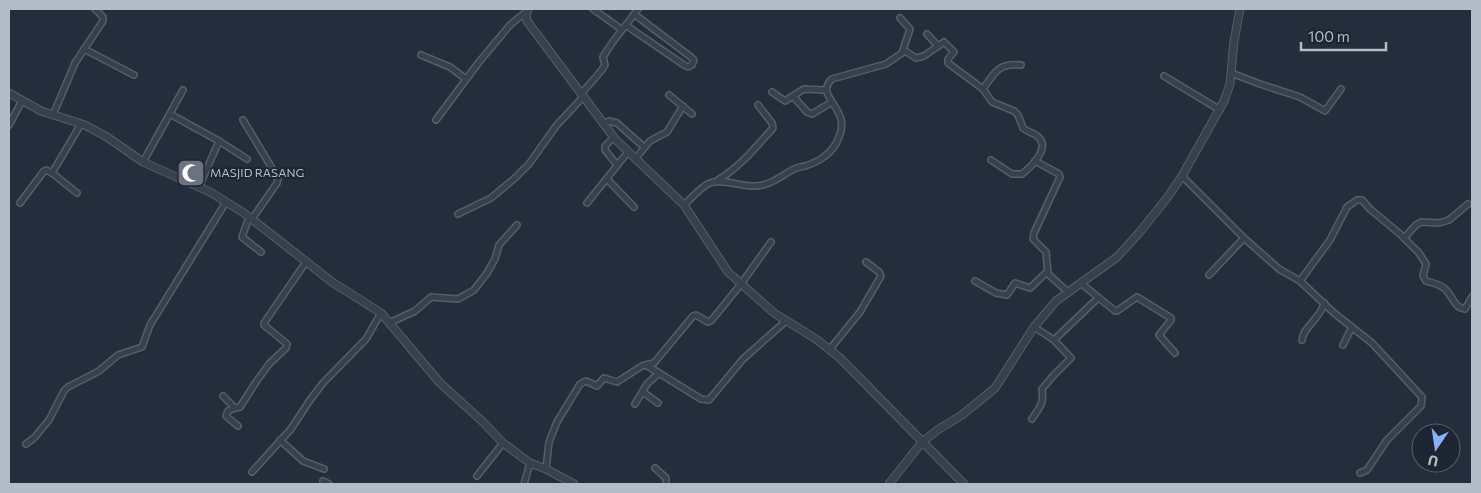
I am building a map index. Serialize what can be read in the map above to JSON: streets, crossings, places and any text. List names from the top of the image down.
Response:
{
  "places": {
    "mosque": ["MASJID RASANG"]
  },
  "scale_bar": "100 m",
  "north": "bottom"
}
